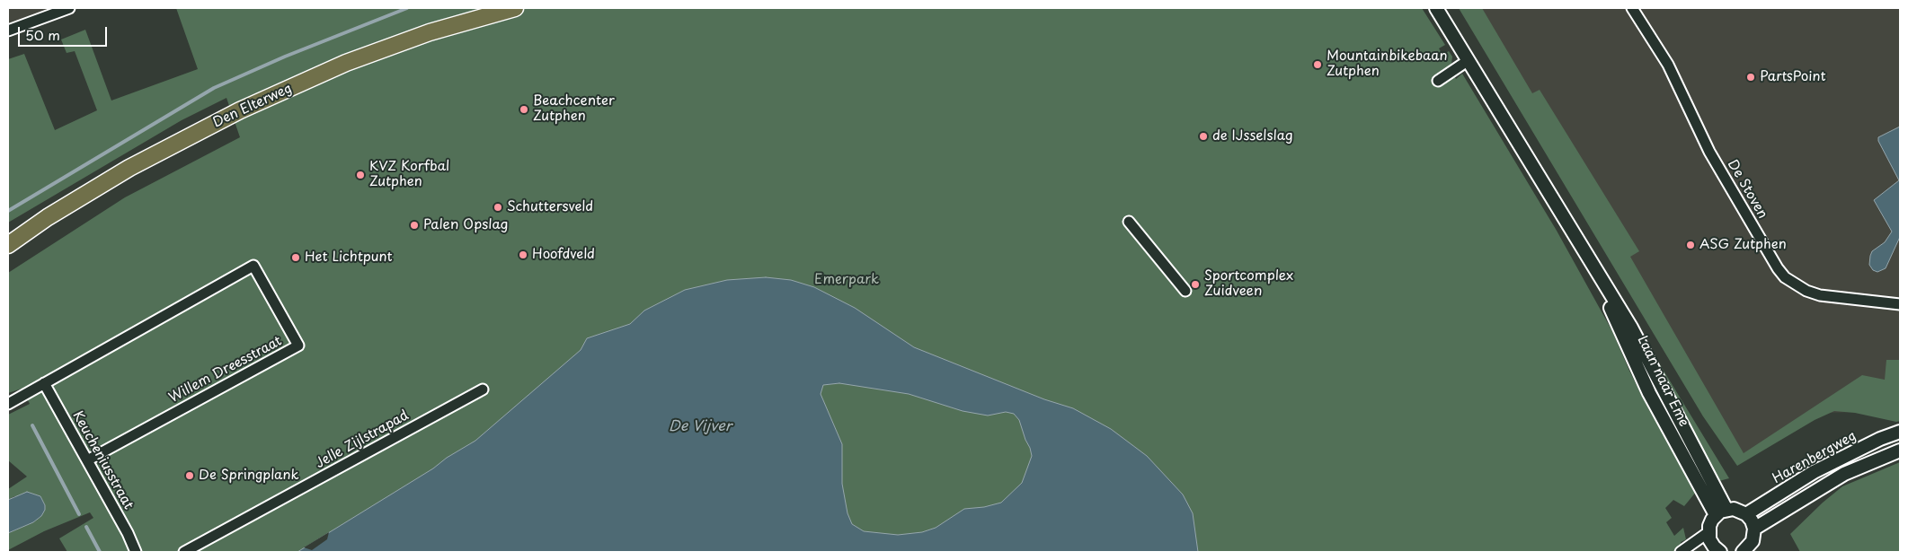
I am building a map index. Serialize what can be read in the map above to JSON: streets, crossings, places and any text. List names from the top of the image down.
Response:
{
  "streets": {
    "main road": ["Den Elterweg"],
    "street": [
      "De Stoven",
      "Willem Dreesstraat",
      "Laan naar Eme",
      "Jelle Zijlstrapad",
      "Harenbergweg",
      "Keucheniusstraat"
    ]
  },
  "crossings": [
    ["Willem Dreesstraat", "Keucheniusstraat"]
  ],
  "water": ["De Vijver"],
  "parks": ["Emerpark"],
  "places": [
    "Mountainbikebaan Zutphen",
    "PartsPoint",
    "Beachcenter Zutphen",
    "de IJsselslag",
    "KVZ Korfbal Zutphen",
    "Schuttersveld",
    "Palen Opslag",
    "ASG Zutphen",
    "Hoofdveld",
    "Het Lichtpunt",
    "Sportcomplex Zuidveen",
    "De Springplank"
  ],
  "scale_bar": "50 m"
}
